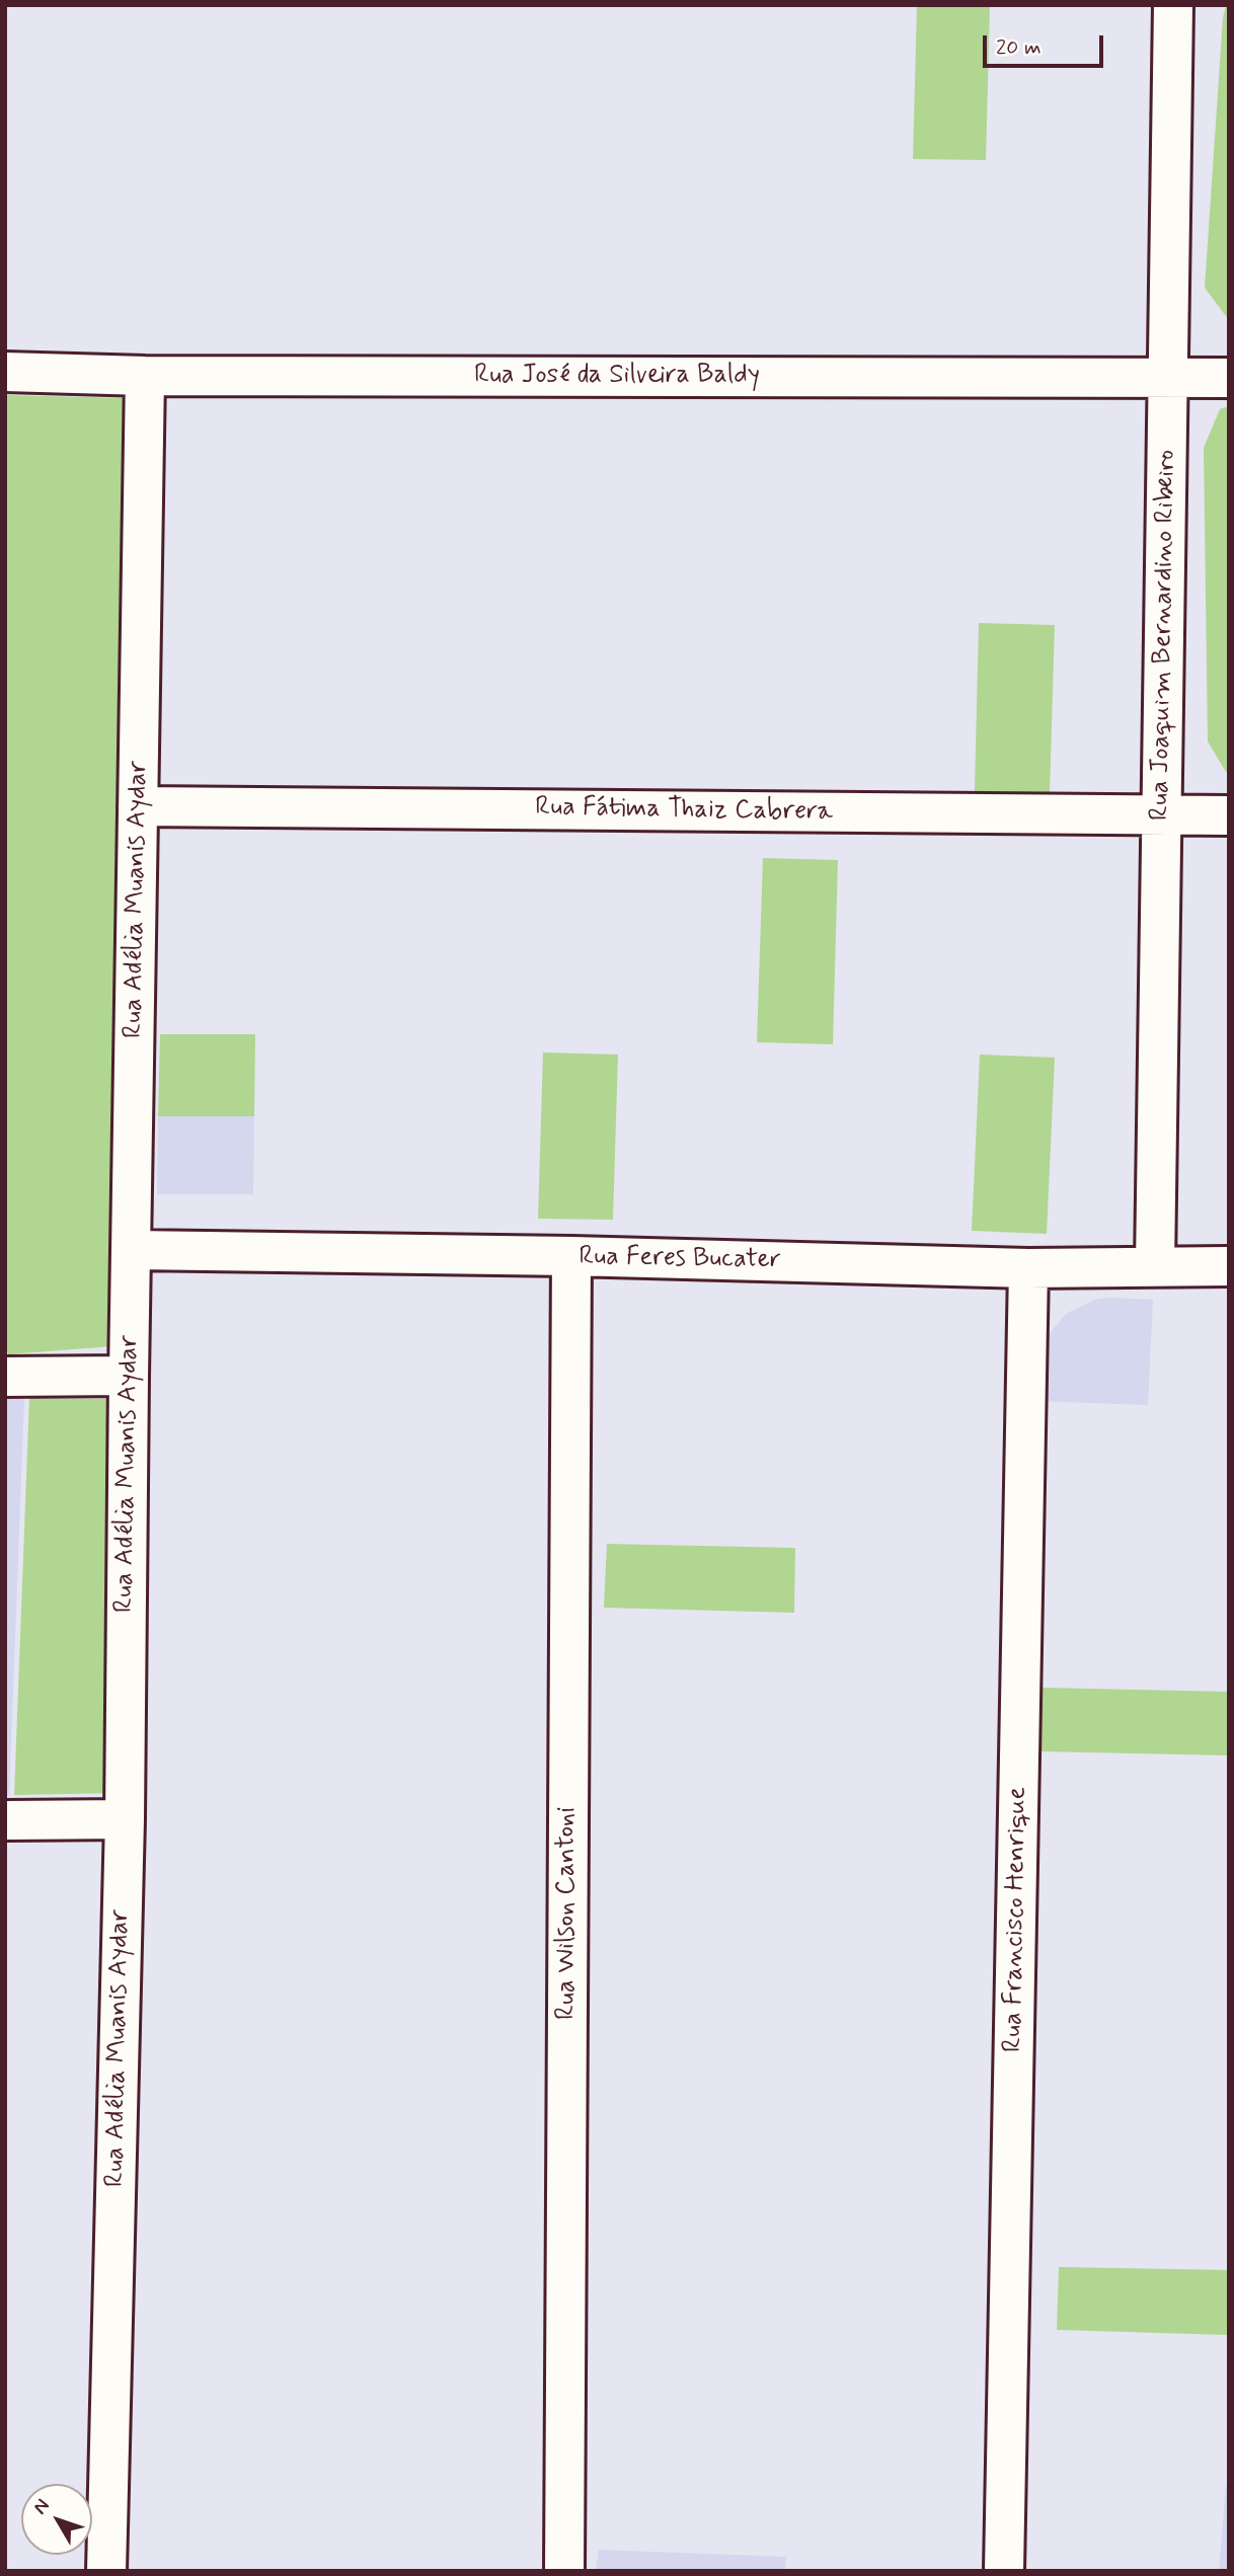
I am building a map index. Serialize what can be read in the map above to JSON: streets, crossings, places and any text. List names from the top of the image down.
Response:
{
  "streets": {
    "street": [
      "Rua José da Silveira Baldy",
      "Rua Joaquim Bernardino Ribeiro",
      "Rua Fátima Thaiz Cabrera",
      "Rua Adélia Muanis Aydar",
      "Rua Feres Bucater",
      "Rua Wilson Cantoni",
      "Rua Francisco Henrique"
    ]
  },
  "crossings": [
    ["Rua José da Silveira Baldy", "Rua Joaquim Bernardino Ribeiro"],
    ["Rua José da Silveira Baldy", "Rua Adélia Muanis Aydar"],
    ["Rua Joaquim Bernardino Ribeiro", "Rua Fátima Thaiz Cabrera"],
    ["Rua Joaquim Bernardino Ribeiro", "Rua Feres Bucater"],
    ["Rua Fátima Thaiz Cabrera", "Rua Adélia Muanis Aydar"],
    ["Rua Adélia Muanis Aydar", "Rua Feres Bucater"],
    ["Rua Feres Bucater", "Rua Wilson Cantoni"],
    ["Rua Feres Bucater", "Rua Francisco Henrique"]
  ],
  "scale_bar": "20 m",
  "north": "top left"
}
